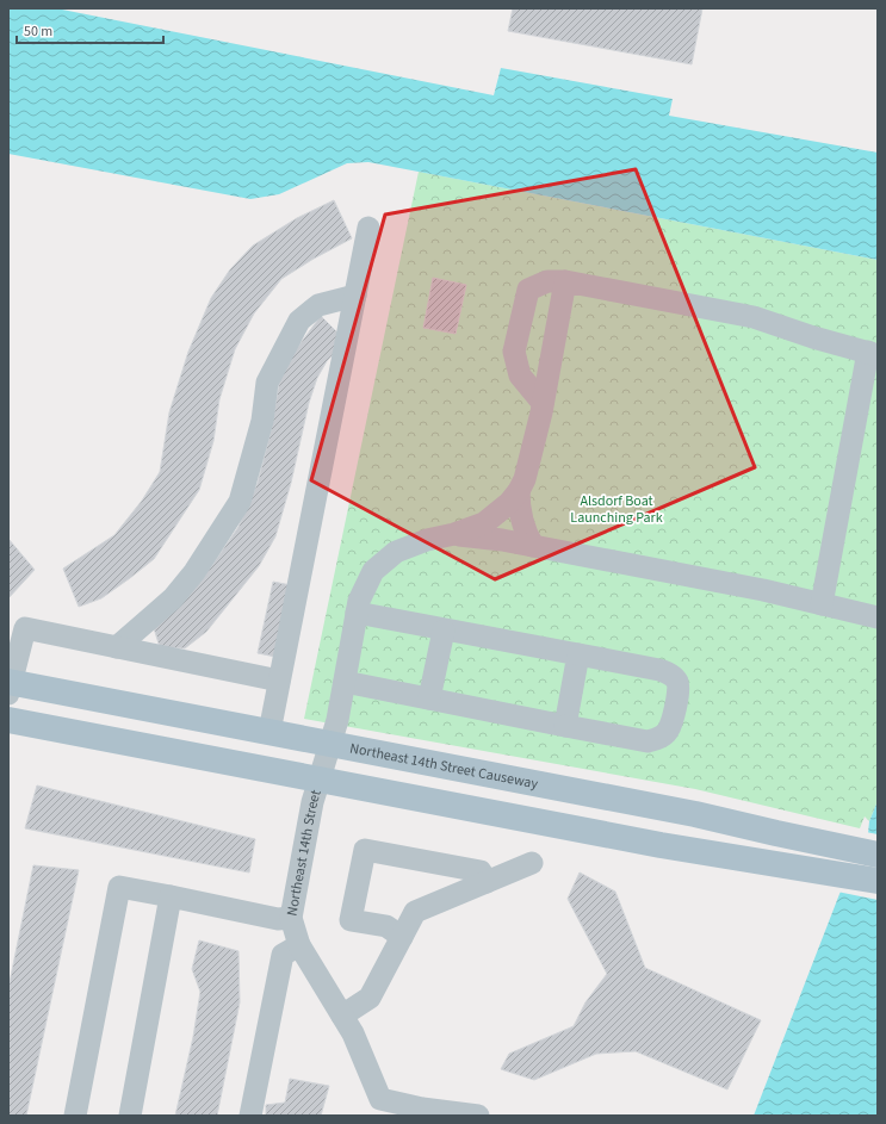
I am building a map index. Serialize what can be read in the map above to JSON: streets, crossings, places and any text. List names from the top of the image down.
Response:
{
  "streets": {
    "main road": ["Northeast 14th Street Causeway"],
    "street": ["Northeast 14th Street"]
  },
  "crossings": [
    ["Northeast 14th Street Causeway", "Northeast 14th Street"]
  ],
  "parks": ["Alsdorf Boat Launching Park"],
  "scale_bar": "50 m"
}
